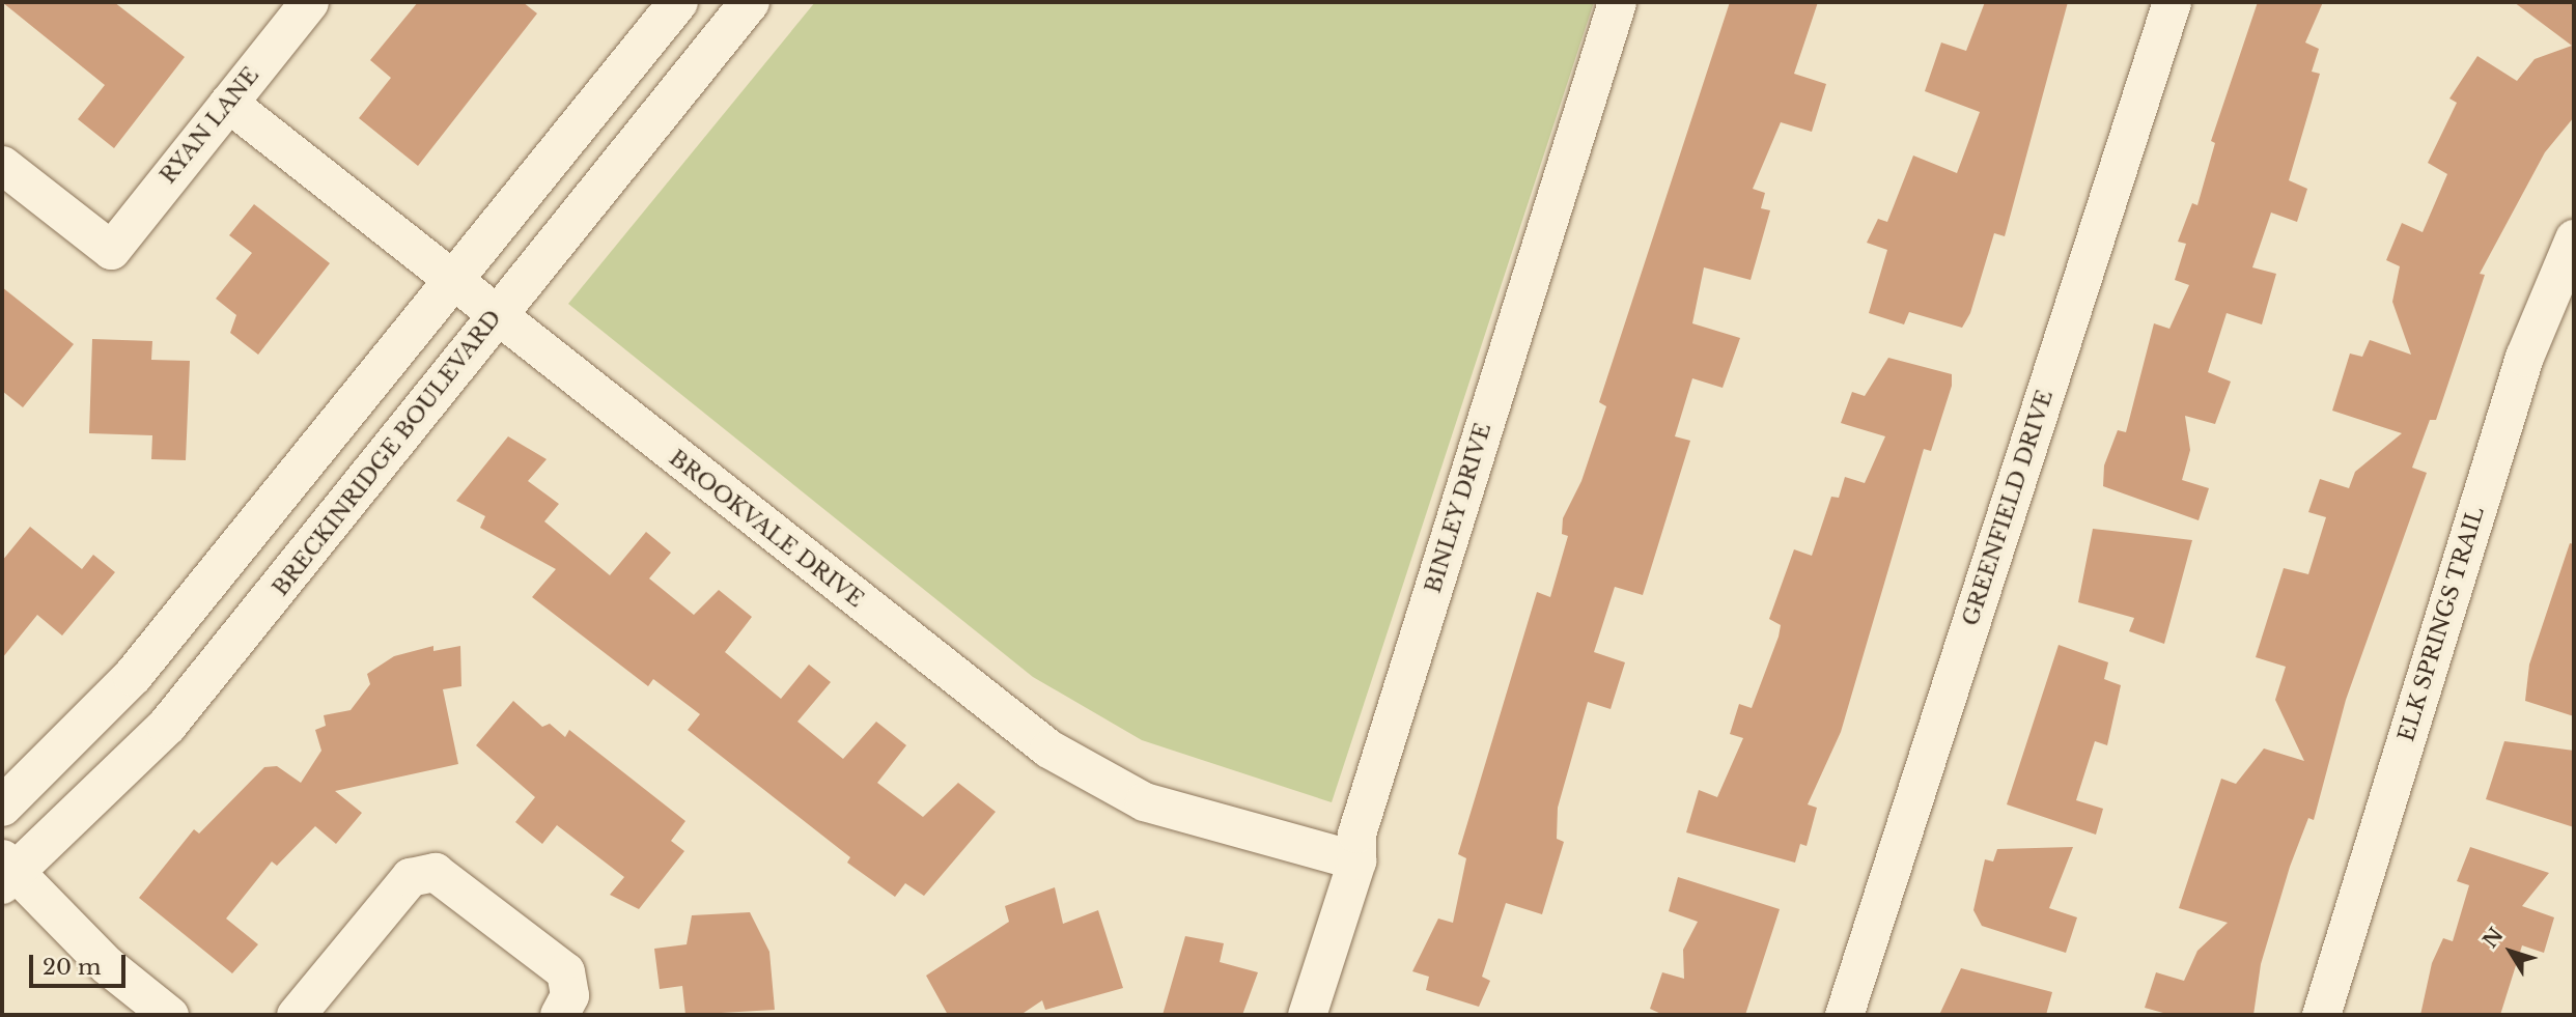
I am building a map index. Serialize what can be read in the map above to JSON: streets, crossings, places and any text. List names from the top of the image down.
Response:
{
  "streets": {
    "street": [
      "RYAN LANE",
      "BRECKINRIDGE BOULEVARD",
      "BINLEY DRIVE",
      "GREENFIELD DRIVE",
      "BROOKVALE DRIVE",
      "ELK SPRINGS TRAIL"
    ]
  },
  "crossings": [
    ["RYAN LANE", "BROOKVALE DRIVE"],
    ["BRECKINRIDGE BOULEVARD", "BROOKVALE DRIVE"],
    ["BINLEY DRIVE", "BROOKVALE DRIVE"]
  ],
  "scale_bar": "20 m",
  "north": "top left"
}
